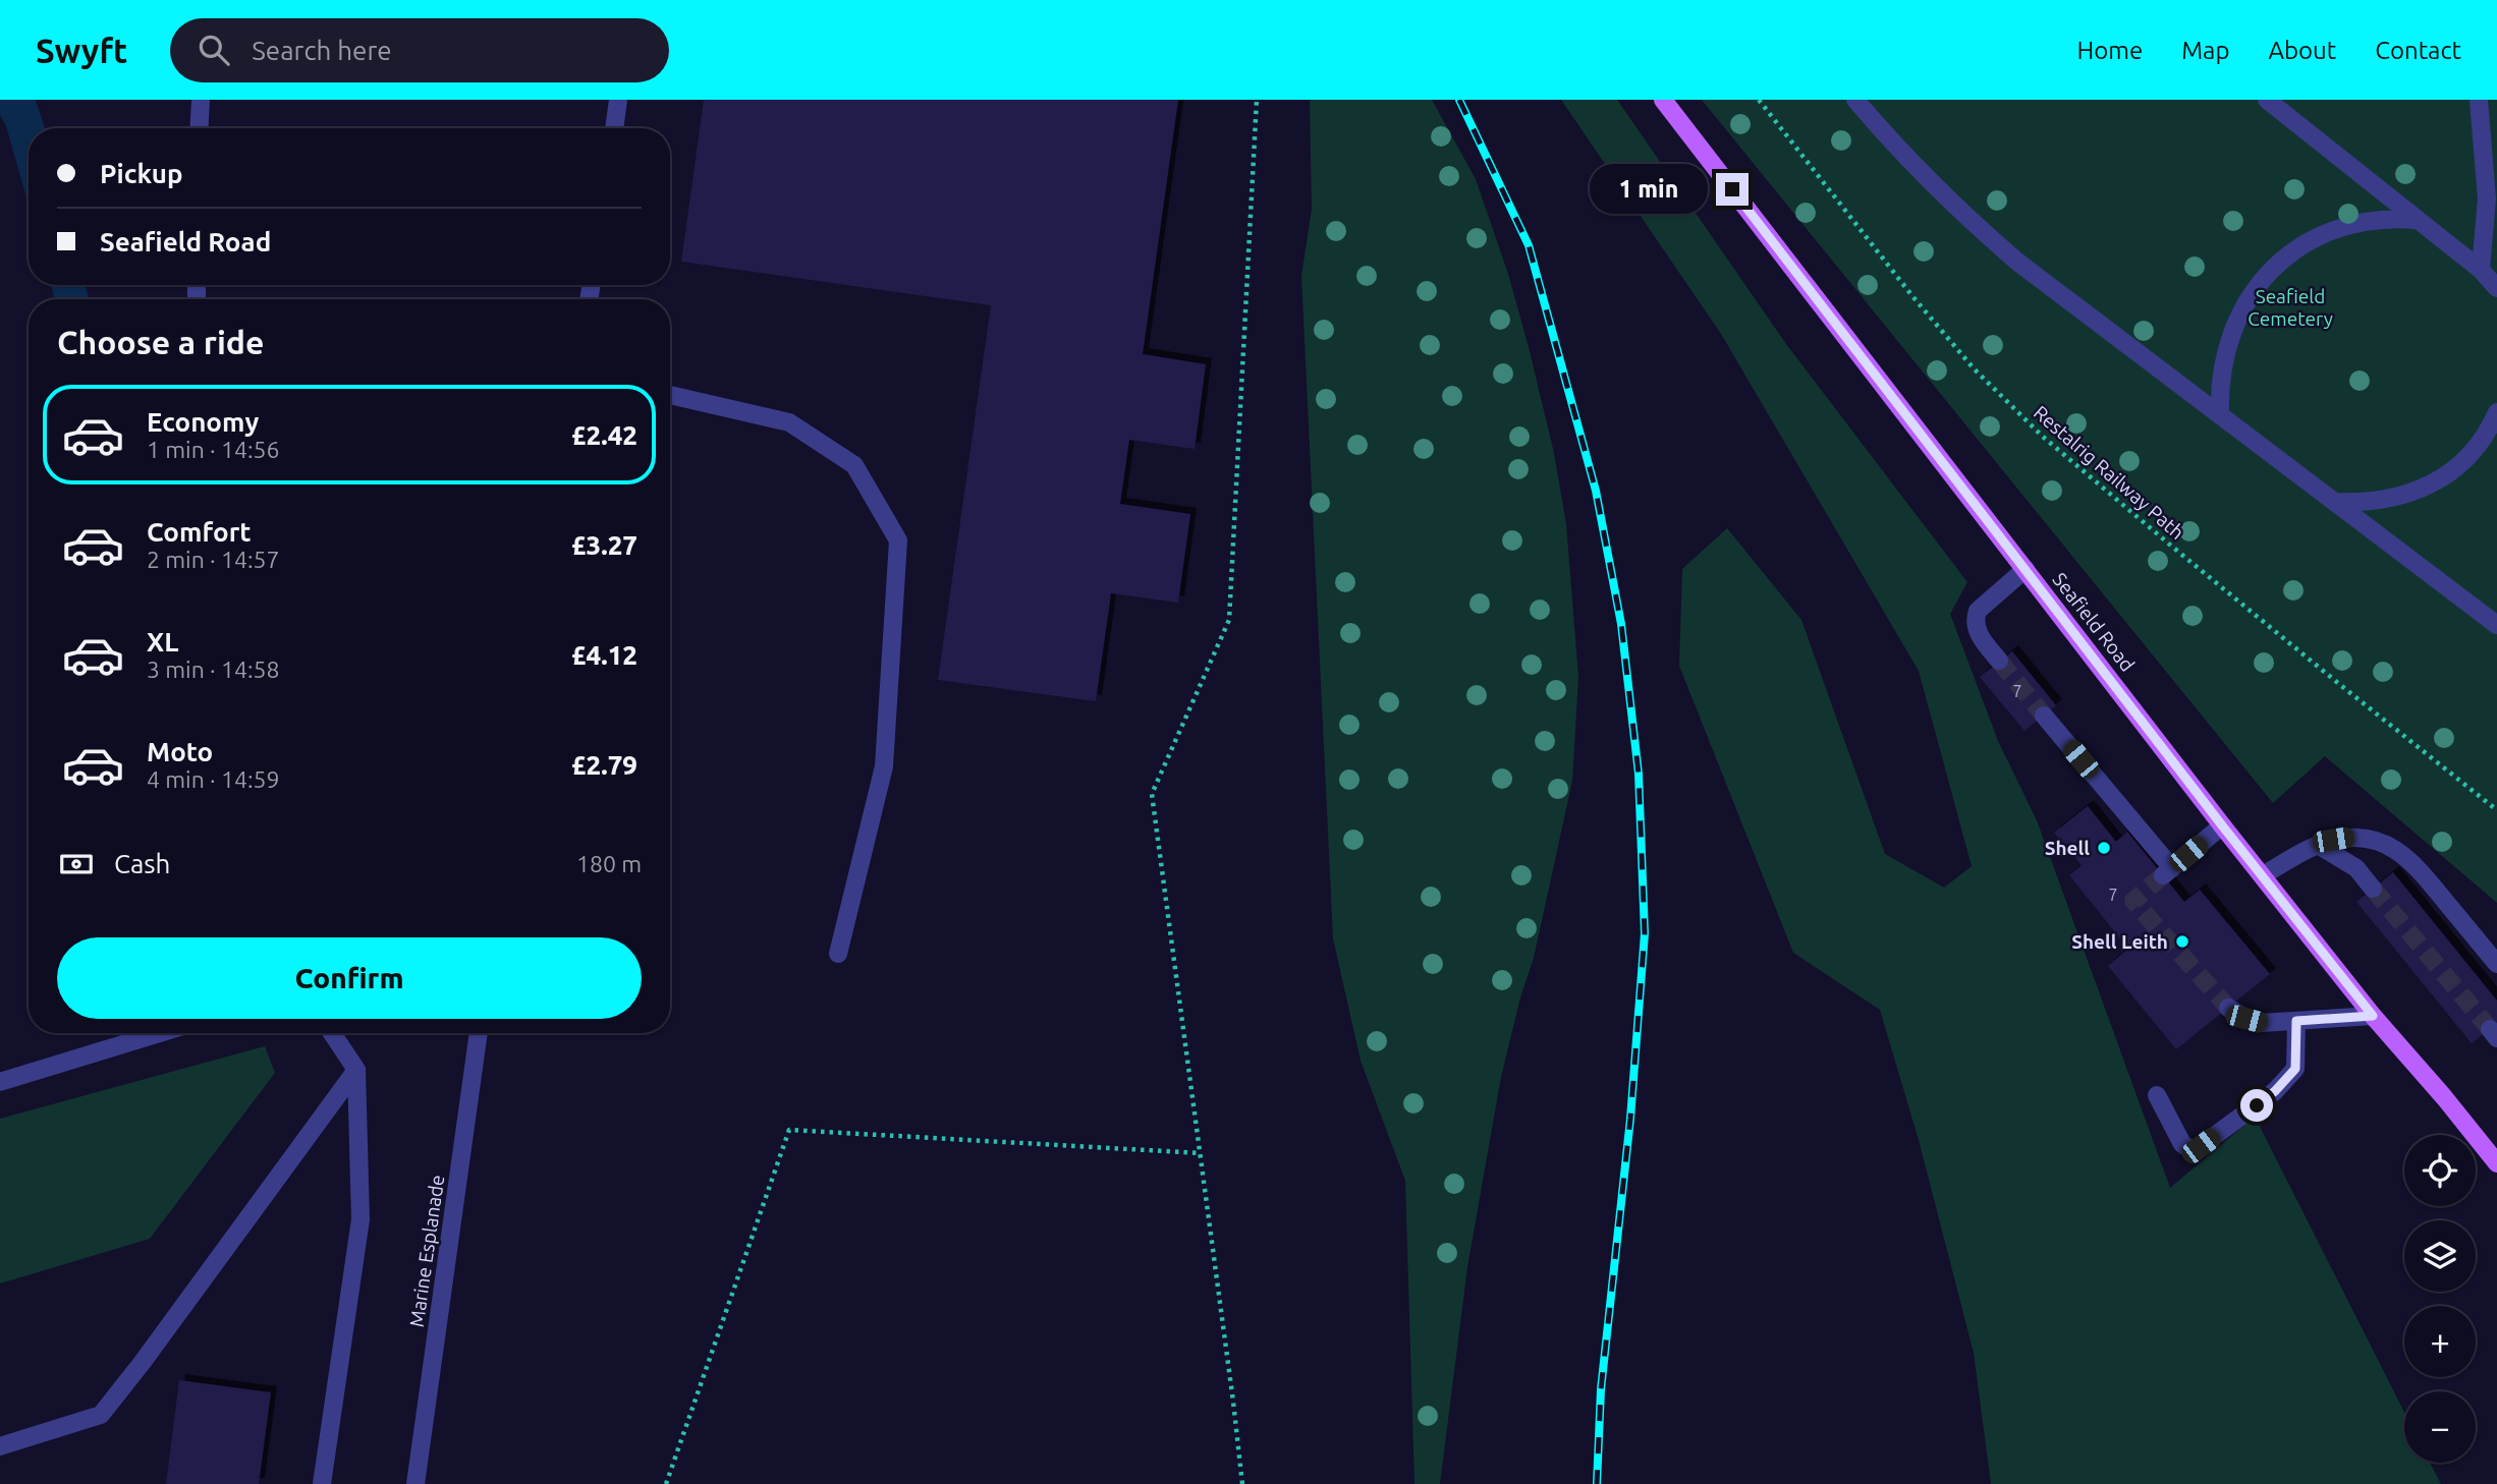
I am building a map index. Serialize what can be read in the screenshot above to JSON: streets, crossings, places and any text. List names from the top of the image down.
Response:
{
  "streets": {
    "main road": ["Seafield Road"],
    "street": ["Marine Esplanade"],
    "path": ["Restalrig Railway Path"]
  },
  "parks": ["Seafield Cemetery"],
  "places": ["Shell", "Shell Leith"],
  "house_numbers": ["7", "7"],
  "page": {
    "header": "Swyft",
    "search": "Search here",
    "nav": [
      "Home",
      "Map",
      "About",
      "Contact"
    ],
    "banner": ["Pickup", "Seafield Road"],
    "bubble": "1 min",
    "heading": "Choose a ride",
    "list": [
      {
        "name": "Economy",
        "note": "1 min · 14:56",
        "value": "£2.42"
      },
      {
        "name": "Comfort",
        "note": "2 min · 14:57",
        "value": "£3.27"
      },
      {
        "name": "XL",
        "note": "3 min · 14:58",
        "value": "£4.12"
      },
      {
        "name": "Moto",
        "note": "4 min · 14:59",
        "value": "£2.79"
      }
    ],
    "pay": ["Cash", "180 m"],
    "buttons": "Confirm",
    "map_buttons": ["+", "−"]
  }
}
